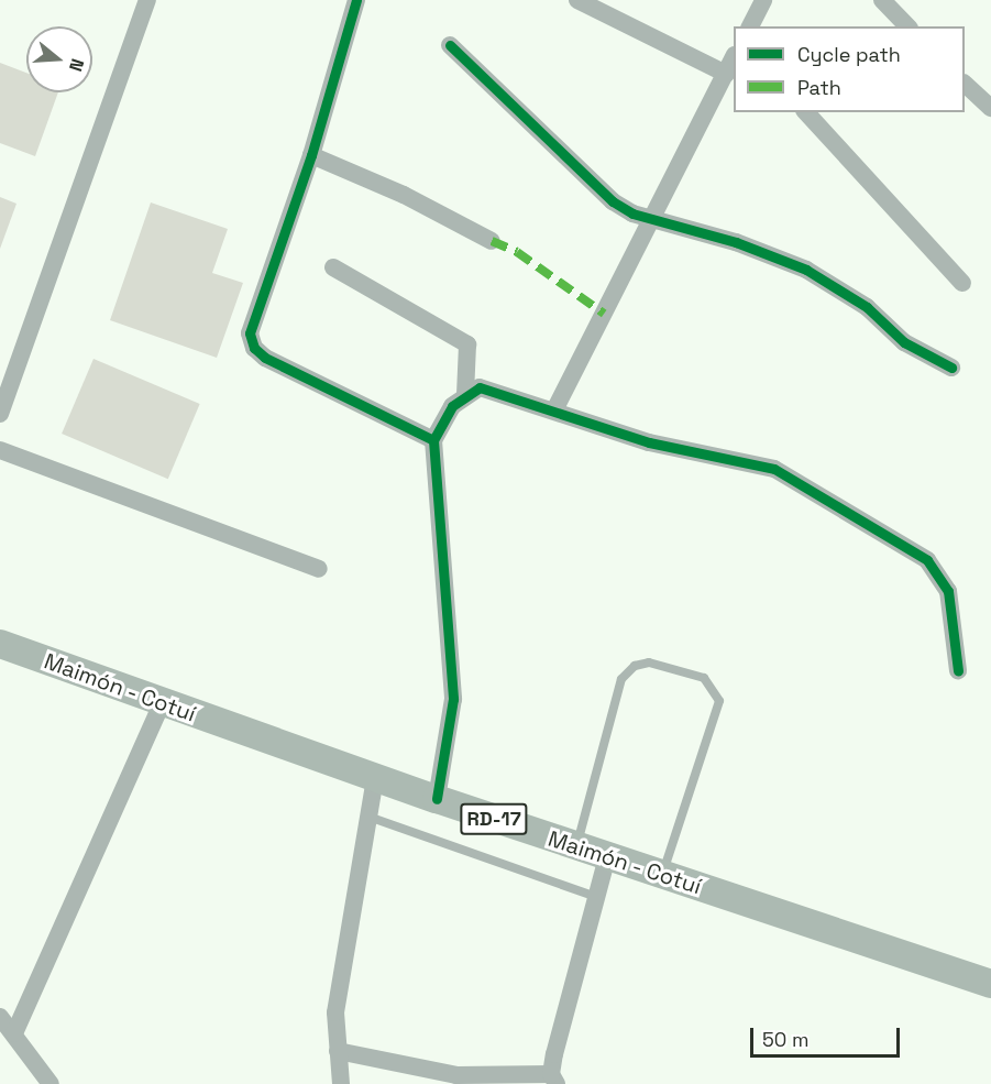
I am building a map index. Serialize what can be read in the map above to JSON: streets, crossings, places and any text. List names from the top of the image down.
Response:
{
  "streets": {
    "main road": ["Maimón - Cotuí", "RD-17"]
  },
  "legend": ["Cycle path", "Path"],
  "scale_bar": "50 m",
  "north": "right"
}
